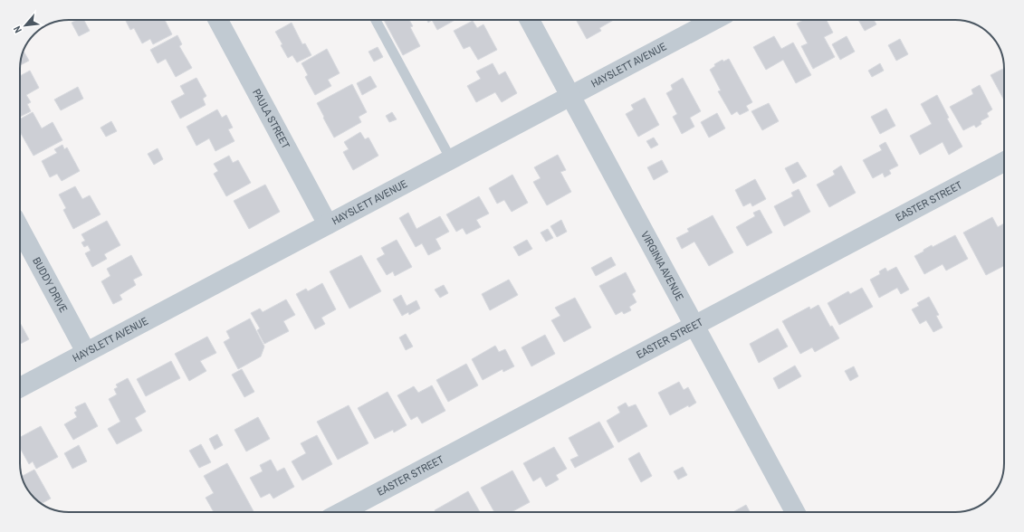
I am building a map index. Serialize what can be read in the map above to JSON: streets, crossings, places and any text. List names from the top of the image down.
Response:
{
  "streets": {
    "street": [
      "HAYSLETT AVENUE",
      "PAULA STREET",
      "EASTER STREET",
      "VIRGINIA AVENUE",
      "BUDDY DRIVE"
    ]
  },
  "crossings": [
    ["HAYSLETT AVENUE", "PAULA STREET"],
    ["HAYSLETT AVENUE", "VIRGINIA AVENUE"],
    ["HAYSLETT AVENUE", "BUDDY DRIVE"],
    ["EASTER STREET", "VIRGINIA AVENUE"]
  ],
  "north": "bottom left"
}
